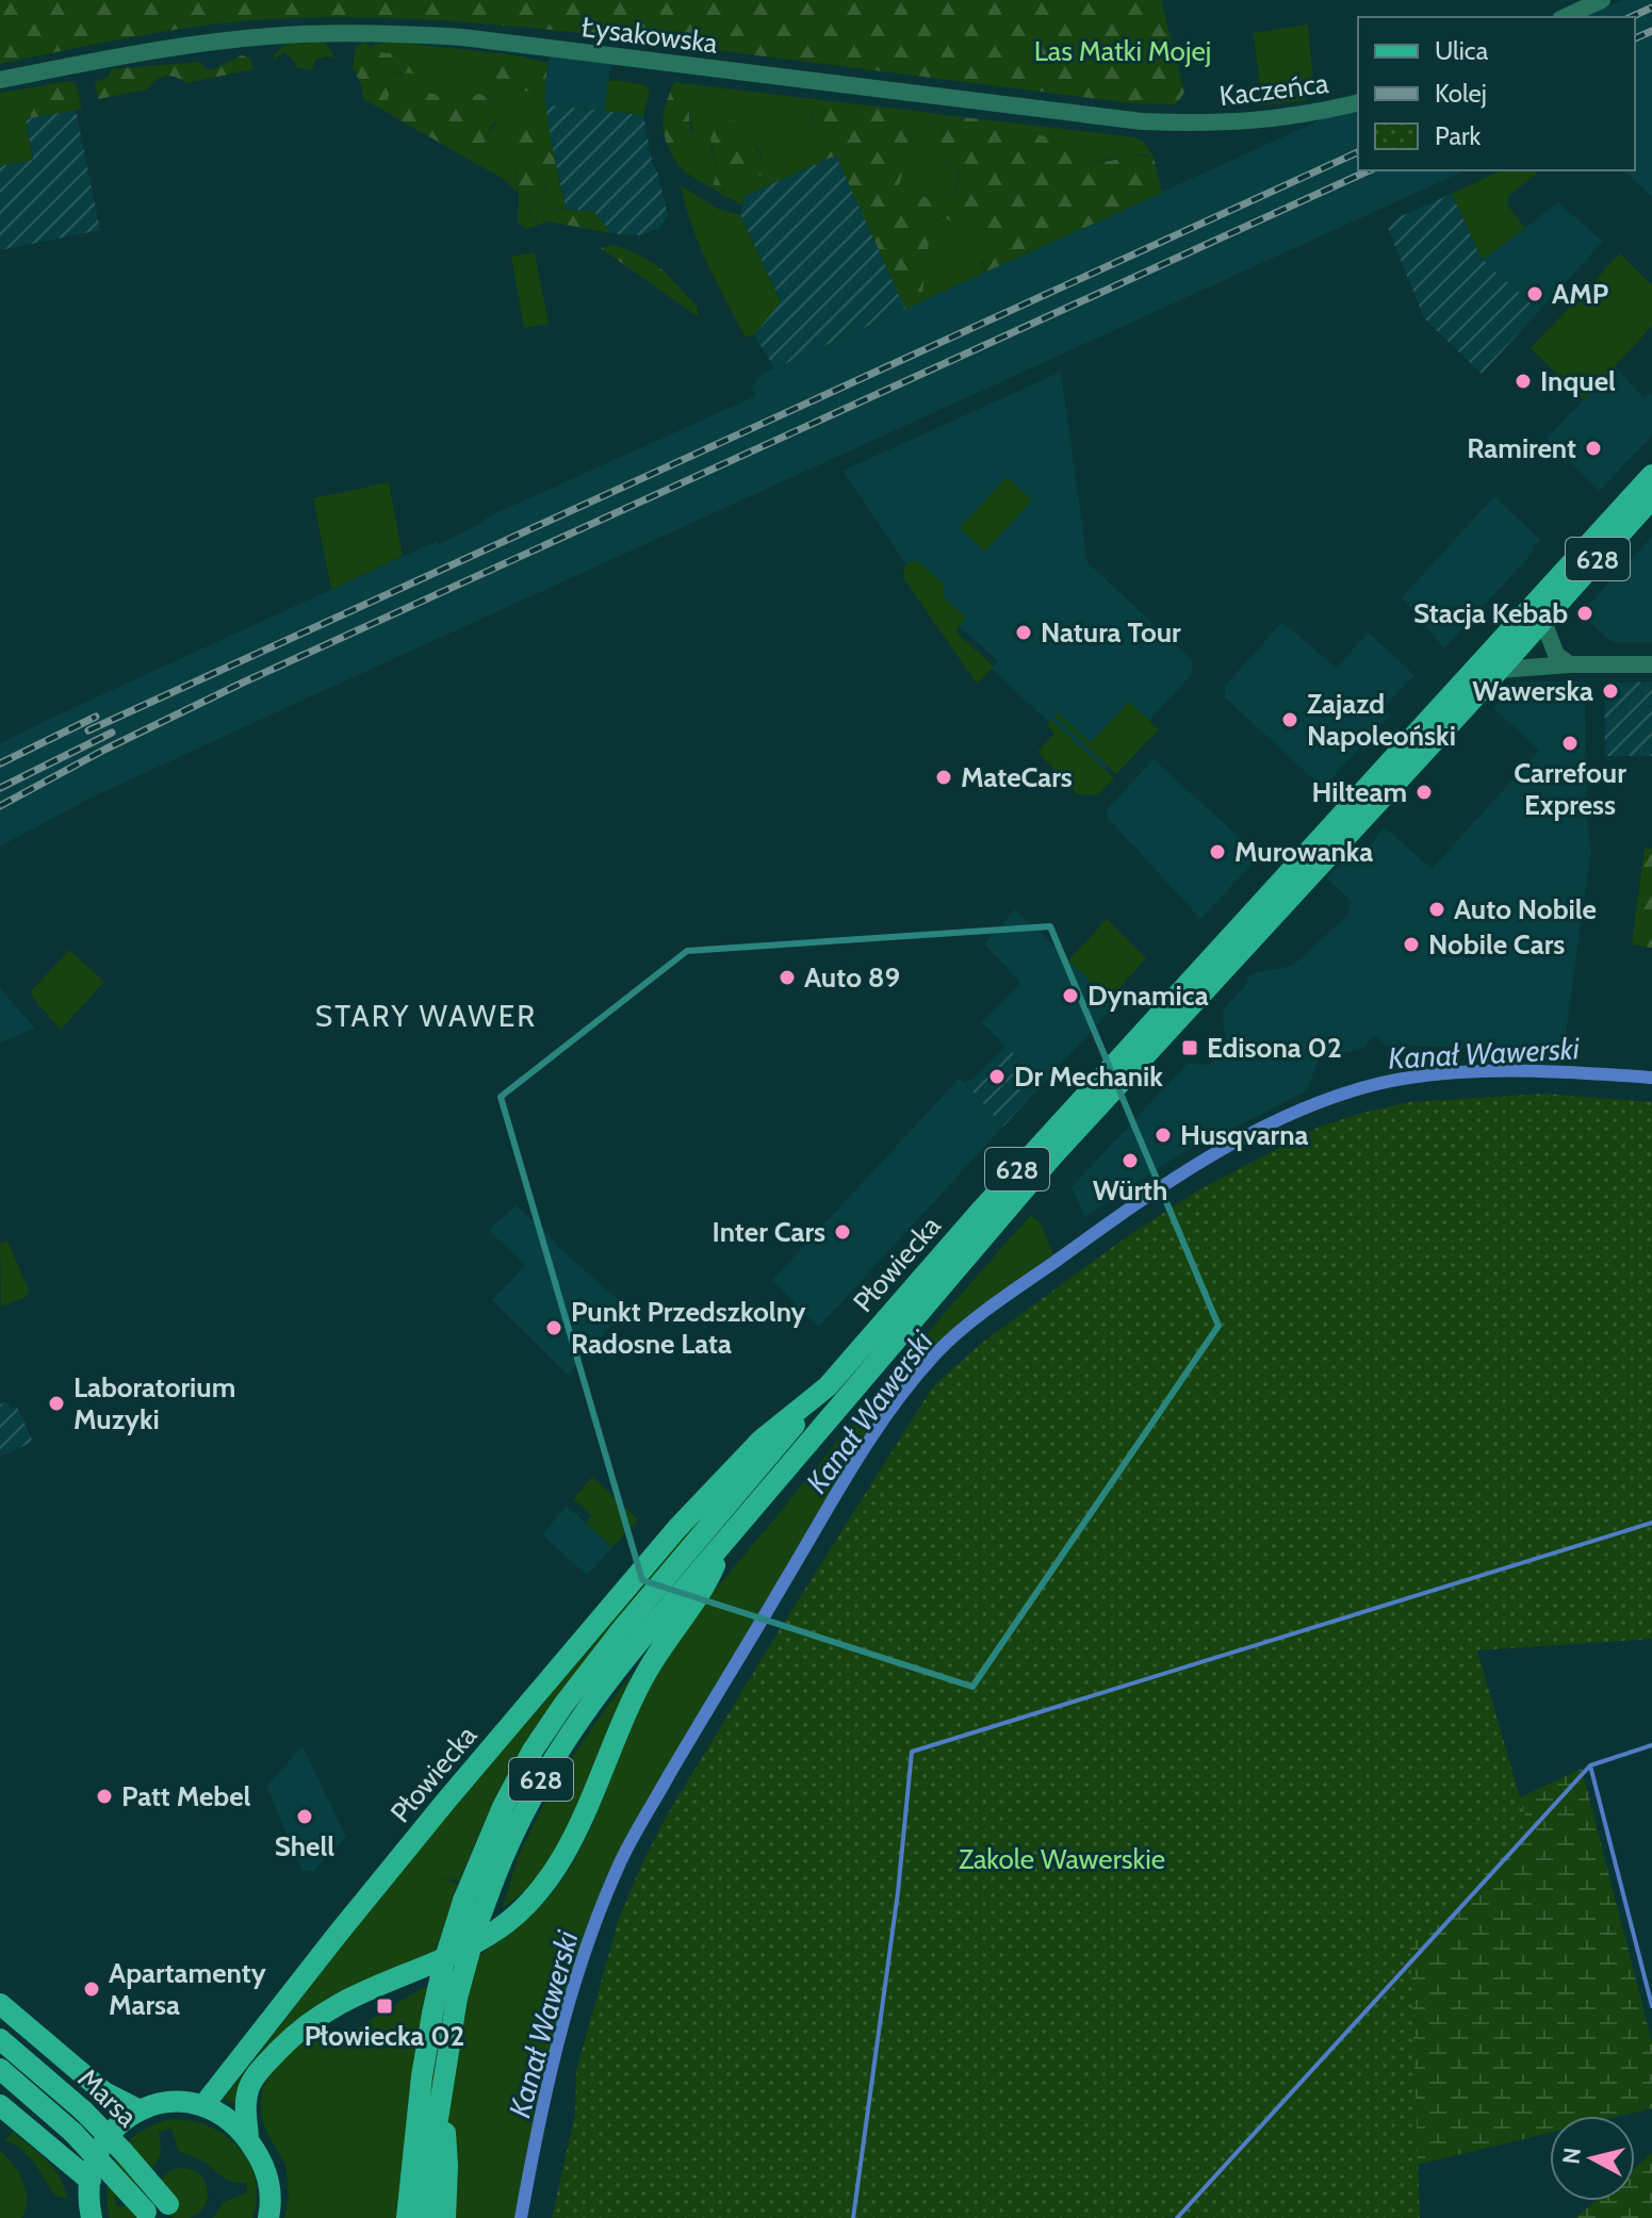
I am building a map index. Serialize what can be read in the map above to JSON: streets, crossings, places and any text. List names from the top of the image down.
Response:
{
  "streets": {
    "main road": ["628", "Płowiecka", "Marsa"],
    "street": ["Łysakowska", "Kaczeńca"]
  },
  "crossings": [
    ["Łysakowska", "Kaczeńca"],
    ["628", "Płowiecka"]
  ],
  "districts": ["STARY WAWER"],
  "water": ["Kanał Wawerski"],
  "parks": ["Las Matki Mojej", "Zakole Wawerskie"],
  "places": {
    "other": [
      "AMP",
      "Inquel",
      "Ramirent",
      "Stacja Kebab",
      "Natura Tour",
      "Wawerska",
      "Zajazd Napoleoński",
      "Carrefour Express",
      "MateCars",
      "Hilteam",
      "Murowanka",
      "Auto Nobile",
      "Nobile Cars",
      "Auto 89",
      "Dynamica",
      "Dr Mechanik",
      "Husqvarna",
      "Würth",
      "Inter Cars",
      "Punkt Przedszkolny Radosne Lata",
      "Laboratorium Muzyki",
      "Patt Mebel",
      "Shell",
      "Apartamenty Marsa"
    ],
    "transit": ["Edisona 02", "Płowiecka 02"]
  },
  "legend": ["Ulica", "Kolej", "Park"],
  "north": "left"
}
